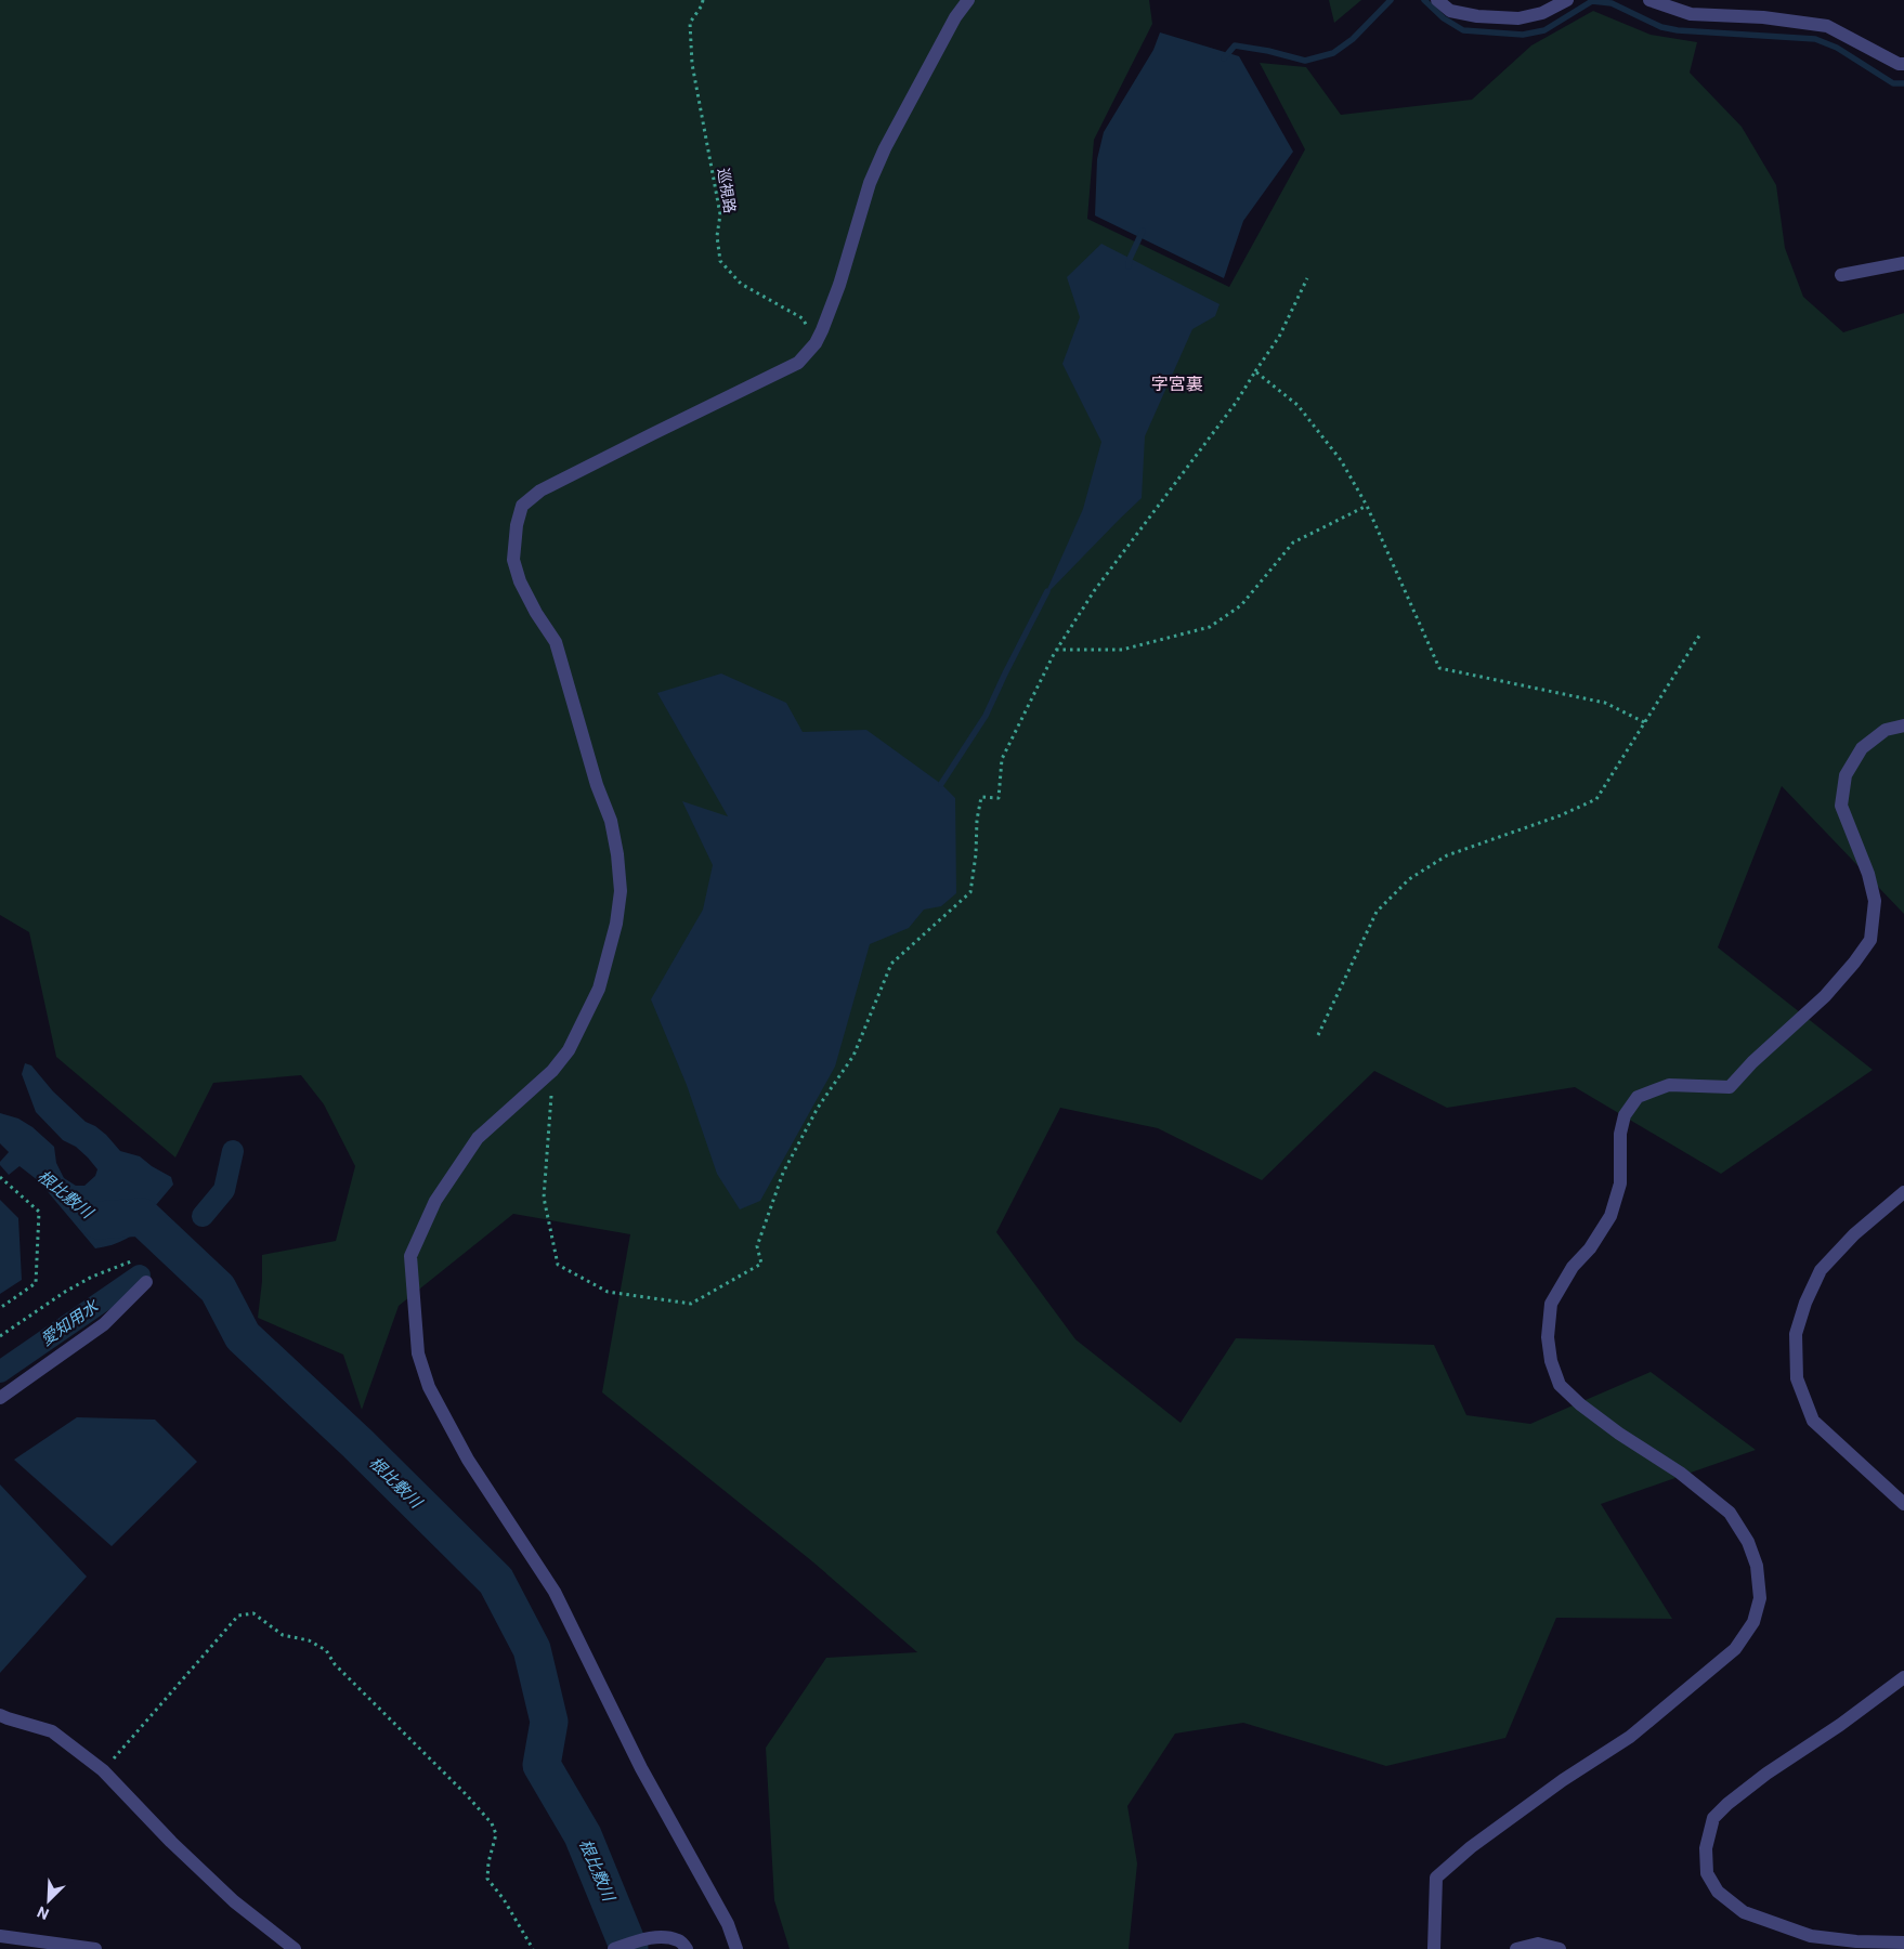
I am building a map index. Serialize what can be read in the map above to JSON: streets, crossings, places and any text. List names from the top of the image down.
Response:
{
  "streets": {
    "path": ["巡視路"]
  },
  "districts": ["字宮裏"],
  "water": ["根比敷川", "愛知用水"],
  "north": "bottom left"
}
